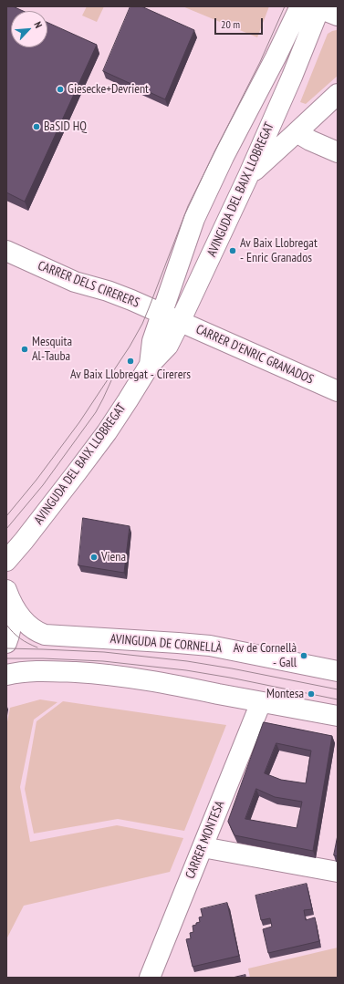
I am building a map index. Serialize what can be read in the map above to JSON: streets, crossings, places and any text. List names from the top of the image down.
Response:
{
  "streets": {
    "street": [
      "AVINGUDA DEL BAIX LLOBREGAT",
      "CARRER DELS CIRERERS",
      "CARRER D'ENRIC GRANADOS",
      "AVINGUDA DE CORNELLÀ",
      "CARRER MONTESA"
    ]
  },
  "crossings": [
    ["AVINGUDA DEL BAIX LLOBREGAT", "CARRER DELS CIRERERS"],
    ["AVINGUDA DEL BAIX LLOBREGAT", "CARRER D'ENRIC GRANADOS"],
    ["CARRER DELS CIRERERS", "CARRER D'ENRIC GRANADOS"]
  ],
  "places": [
    "Giesecke+Devrient",
    "BaSID HQ",
    "Av Baix Llobregat - Enric Granados",
    "Mesquita Al-Tauba",
    "Av Baix Llobregat - Cirerers",
    "Viena",
    "Av de Cornellà - Gall",
    "Montesa"
  ],
  "scale_bar": "20 m",
  "north": "top right"
}
